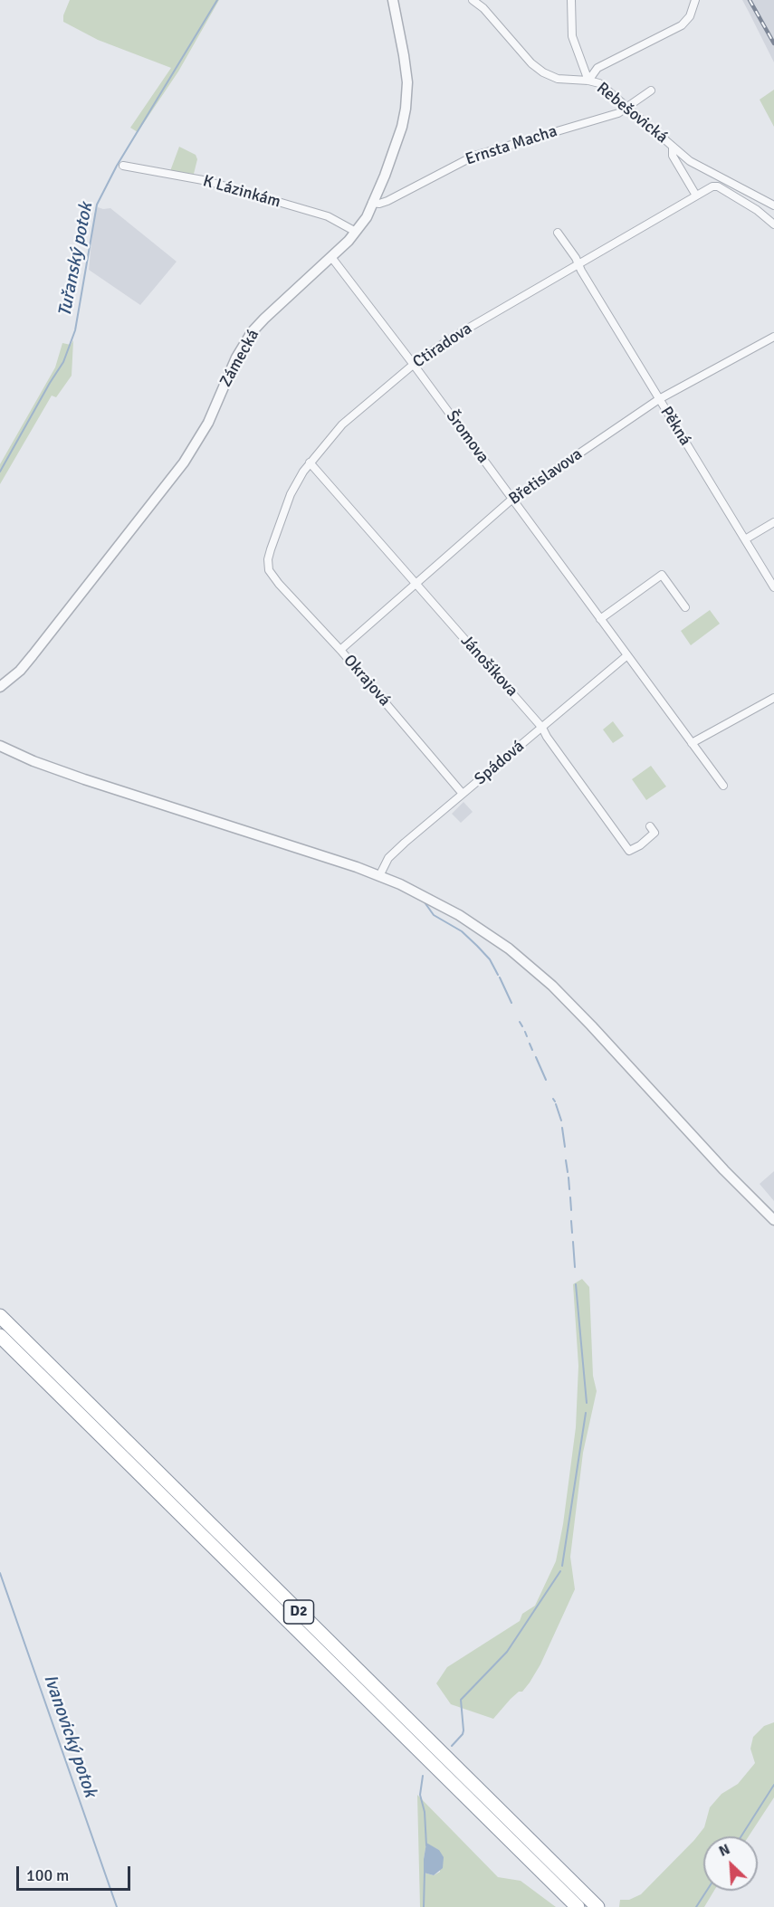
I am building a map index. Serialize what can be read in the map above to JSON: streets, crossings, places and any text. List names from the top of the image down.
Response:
{
  "streets": {
    "highway": ["D2"],
    "street": [
      "Rebešovická",
      "Ernsta Macha",
      "K Lázinkám",
      "Ctiradova",
      "Zámecká",
      "Pěkná",
      "Šromova",
      "Břetislavova",
      "Jánošíkova",
      "Okrajová",
      "Spádová"
    ]
  },
  "crossings": [
    ["Rebešovická", "Ernsta Macha"],
    ["Ernsta Macha", "Zámecká"],
    ["K Lázinkám", "Zámecká"],
    ["Ctiradova", "Pěkná"],
    ["Ctiradova", "Šromova"],
    ["Ctiradova", "Jánošíkova"],
    ["Ctiradova", "Okrajová"],
    ["Zámecká", "Šromova"],
    ["Pěkná", "Břetislavova"],
    ["Šromova", "Břetislavova"],
    ["Šromova", "Spádová"],
    ["Břetislavova", "Jánošíkova"],
    ["Břetislavova", "Okrajová"],
    ["Jánošíkova", "Spádová"],
    ["Okrajová", "Spádová"]
  ],
  "water": ["Tuřanský potok", "Ivanovický potok"],
  "scale_bar": "100 m",
  "north": "top left"
}
